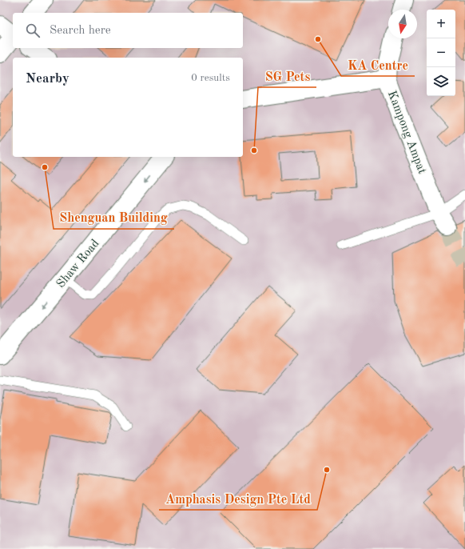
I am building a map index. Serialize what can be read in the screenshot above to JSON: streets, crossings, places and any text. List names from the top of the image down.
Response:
{
  "streets": {
    "street": ["Kampong Ampat", "Shaw Road"]
  },
  "one_way": ["Shaw Road"],
  "places": [
    "KA Centre",
    "SG Pets",
    "Shenguan Building",
    "Amphasis Design Pte Ltd"
  ],
  "north": "bottom",
  "page": {
    "map_buttons": ["+", "−"],
    "search": "Search here",
    "heading": ["Nearby", "0 results"]
  }
}
